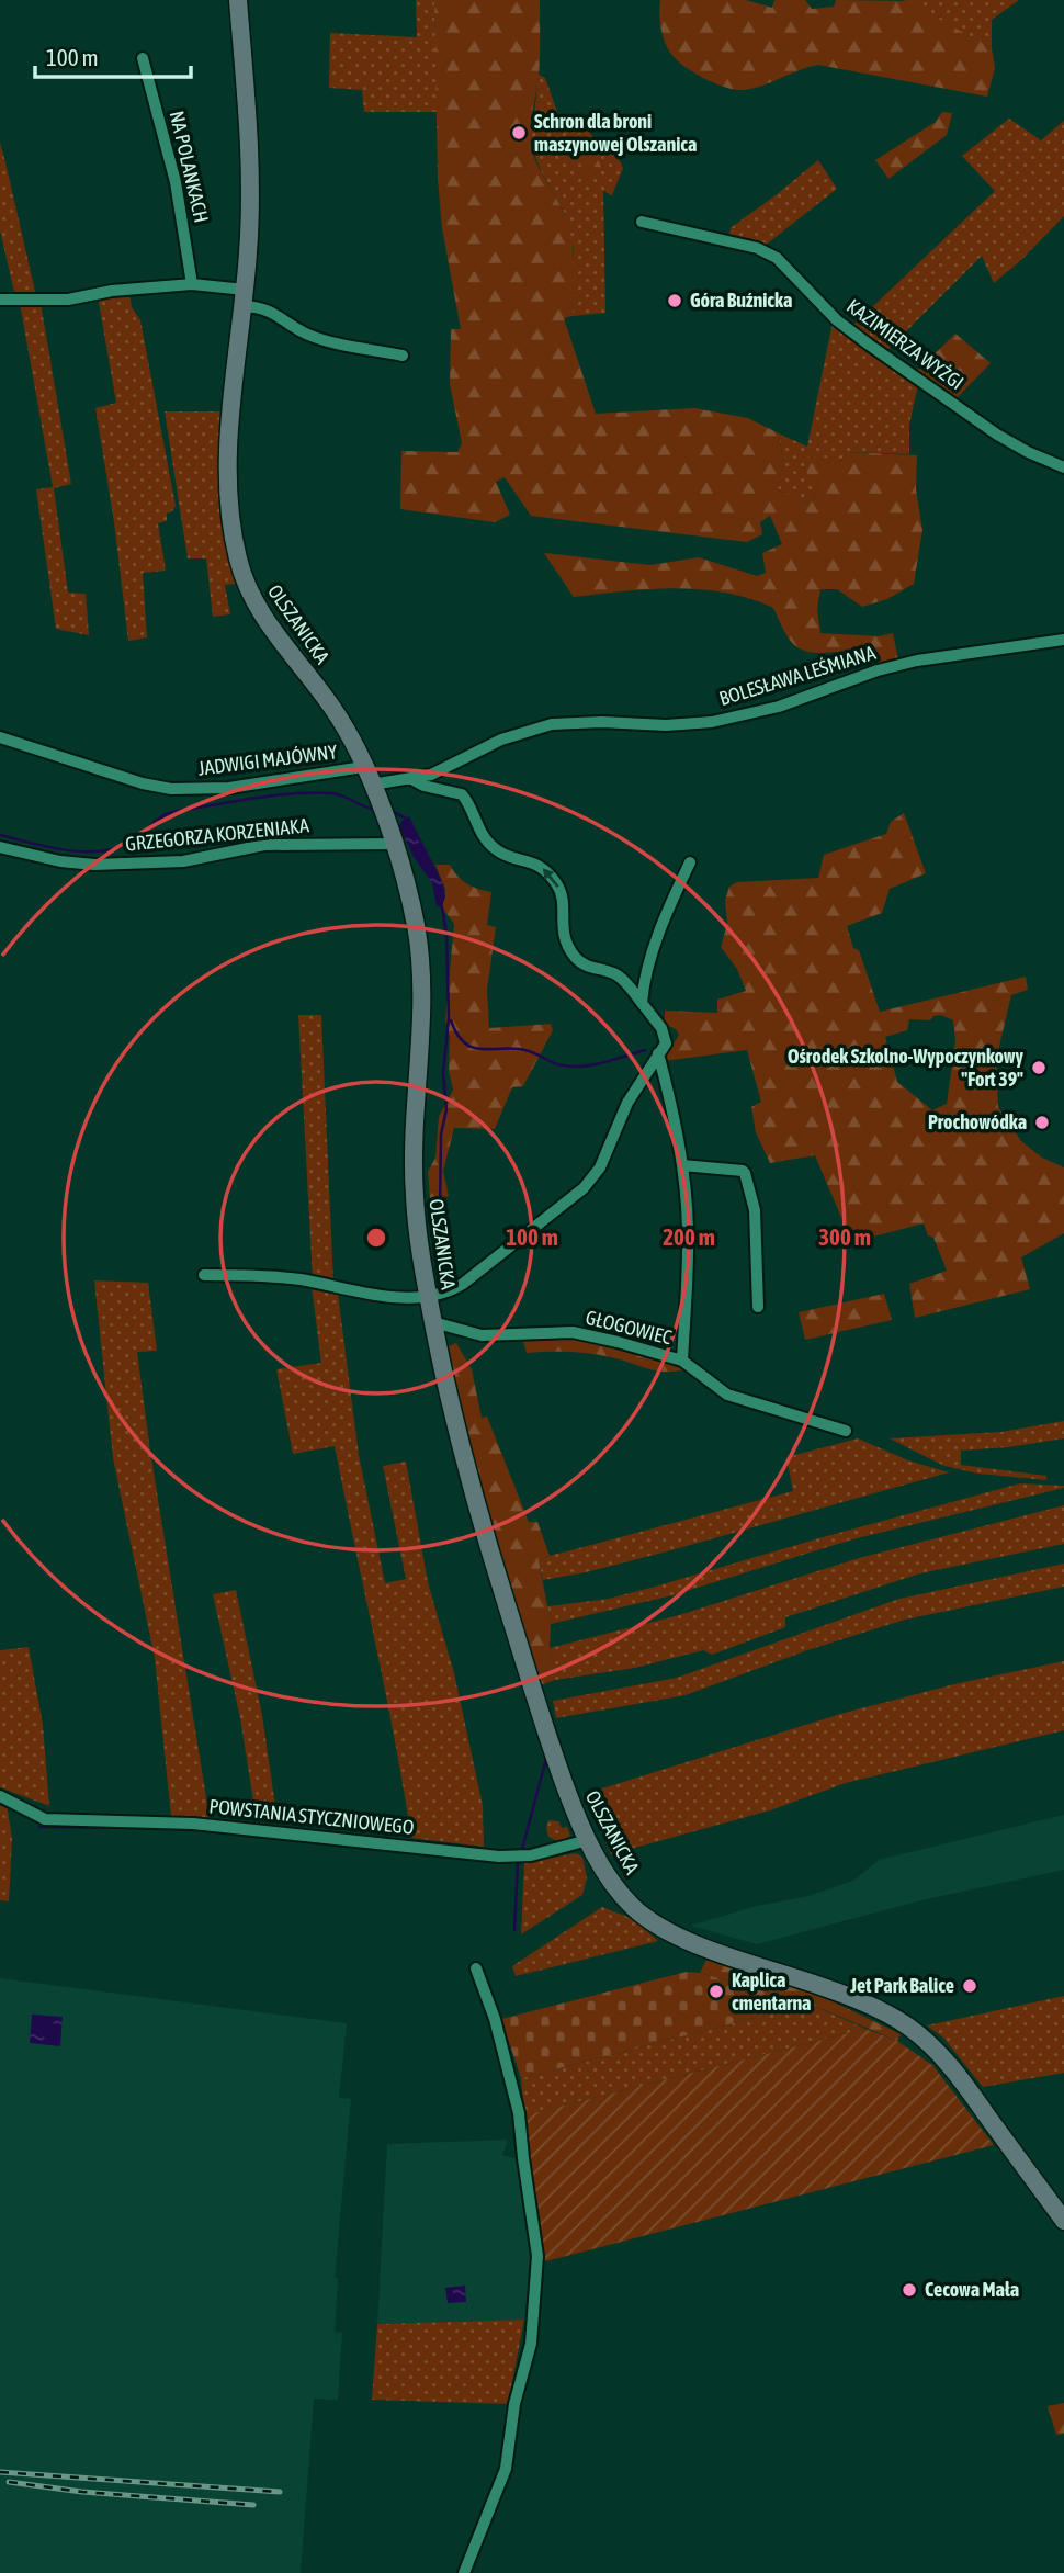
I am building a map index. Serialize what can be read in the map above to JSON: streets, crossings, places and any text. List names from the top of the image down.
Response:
{
  "streets": {
    "street": [
      "NA POLANKACH",
      "KAZIMIERZA WYŻGI",
      "OLSZANICKA",
      "BOLESŁAWA LEŚMIANA",
      "JADWIGI MAJÓWNY",
      "GRZEGORZA KORZENIAKA",
      "GŁOGOWIEC",
      "POWSTANIA STYCZNIOWEGO"
    ]
  },
  "crossings": [
    ["OLSZANICKA", "JADWIGI MAJÓWNY"],
    ["OLSZANICKA", "GRZEGORZA KORZENIAKA"],
    ["OLSZANICKA", "GŁOGOWIEC"],
    ["OLSZANICKA", "POWSTANIA STYCZNIOWEGO"]
  ],
  "places": [
    "Schron dla broni maszynowej Olszanica",
    "Góra Buźnicka",
    "Ośrodek Szkolno-Wypoczynkowy \"Fort 39\"",
    "Prochowódka",
    "Jet Park Balice",
    "Kaplica cmentarna",
    "Cecowa Mała"
  ],
  "scale_bar": "100 m",
  "rings": ["100 m", "200 m", "300 m"]
}
